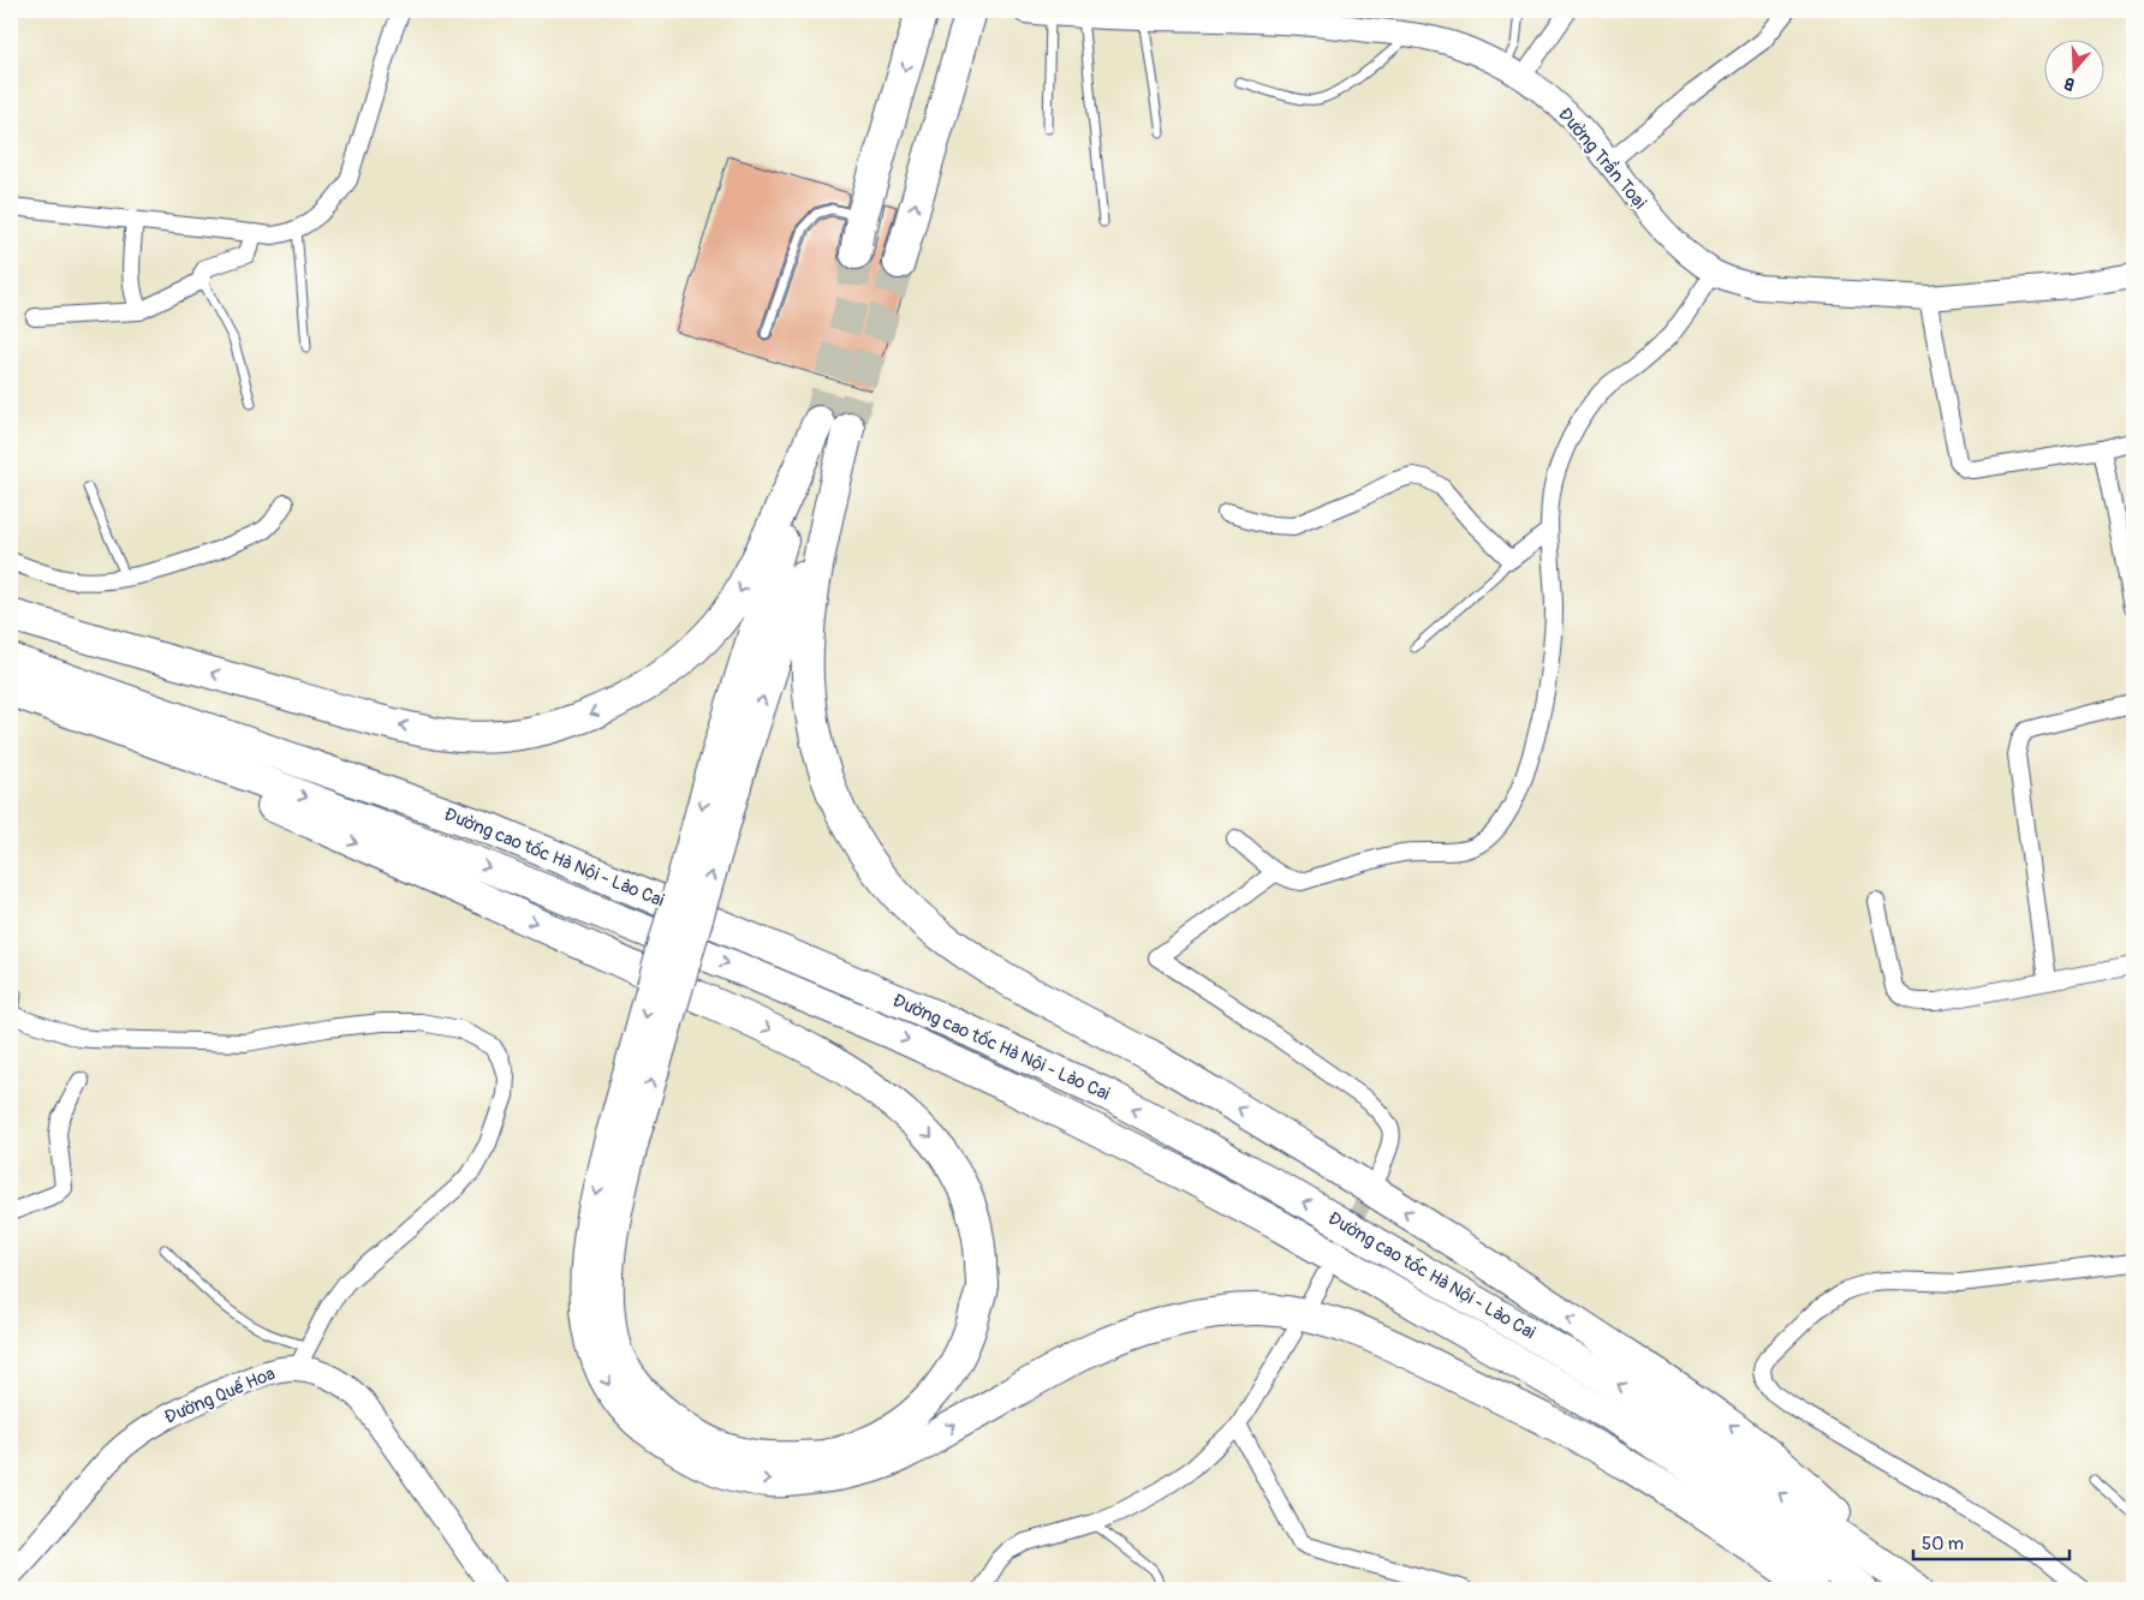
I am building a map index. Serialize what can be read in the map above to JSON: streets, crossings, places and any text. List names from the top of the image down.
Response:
{
  "streets": {
    "highway": ["Đường cao tốc Hà Nội - Lào Cai"],
    "street": ["Đường Trần Toại", "Đường Quế Hoa"]
  },
  "scale_bar": "50 m",
  "north": "bottom"
}
